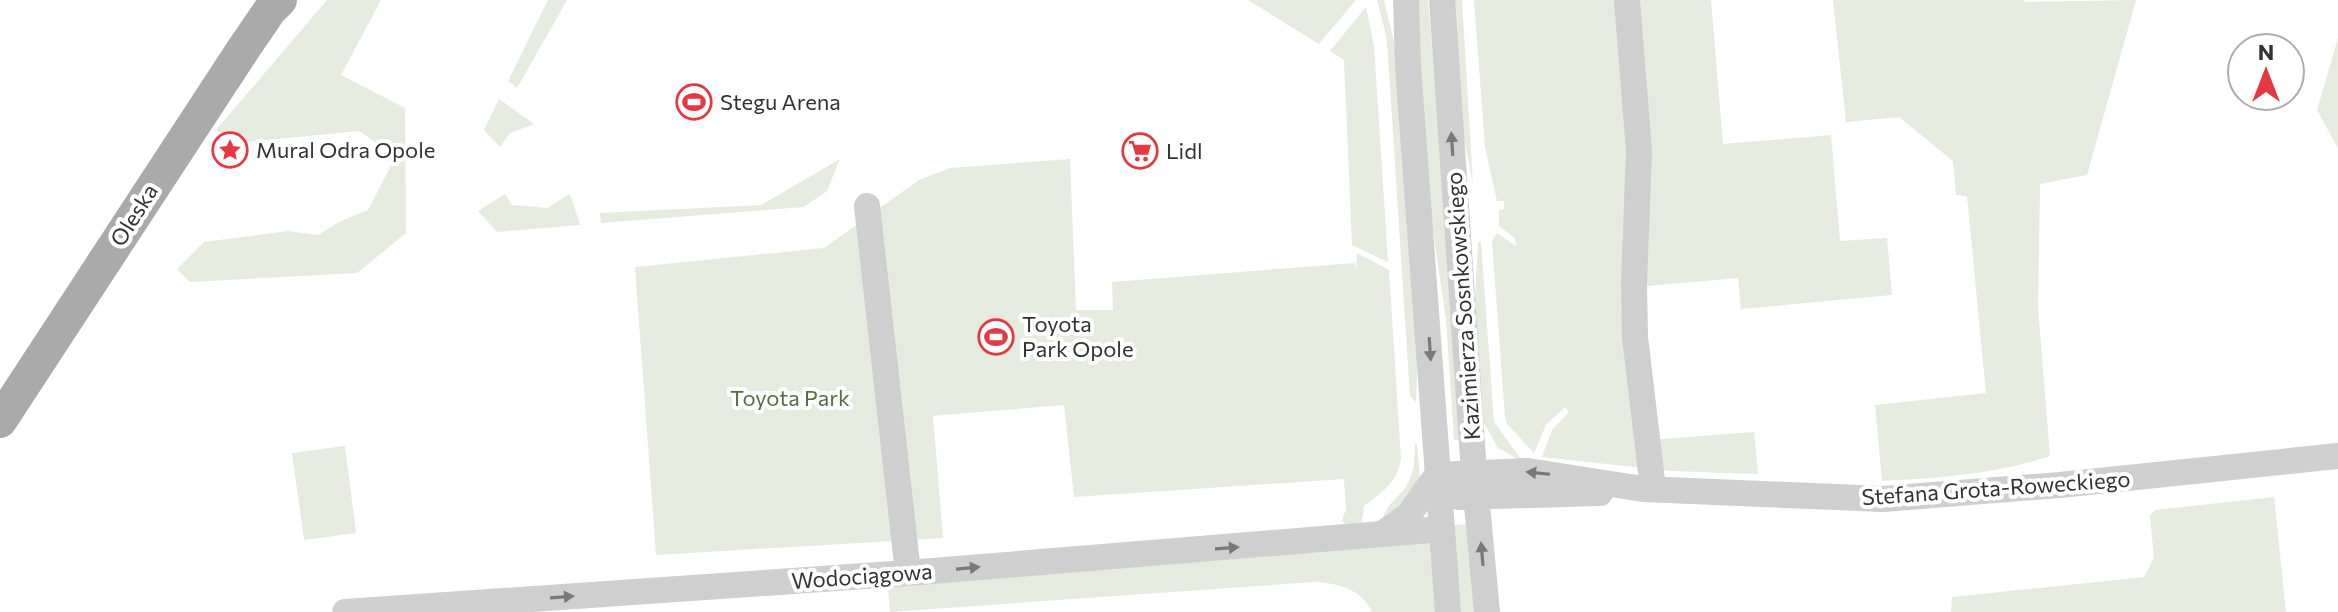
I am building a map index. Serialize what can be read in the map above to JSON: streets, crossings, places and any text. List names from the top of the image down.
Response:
{
  "streets": {
    "main road": ["Oleska"],
    "street": ["Kazimierza Sosnkowskiego", "Stefana Grota-Roweckiego", "Wodociągowa"]
  },
  "crossings": [
    ["Kazimierza Sosnkowskiego", "Stefana Grota-Roweckiego"],
    ["Kazimierza Sosnkowskiego", "Wodociągowa"]
  ],
  "one_way": ["Wodociągowa"],
  "parks": ["Toyota Park"],
  "places": {
    "sports": ["Stegu Arena", "Toyota Park Opole"],
    "place": ["Mural Odra Opole"],
    "supermarket": ["Lidl"]
  },
  "north": "top"
}
